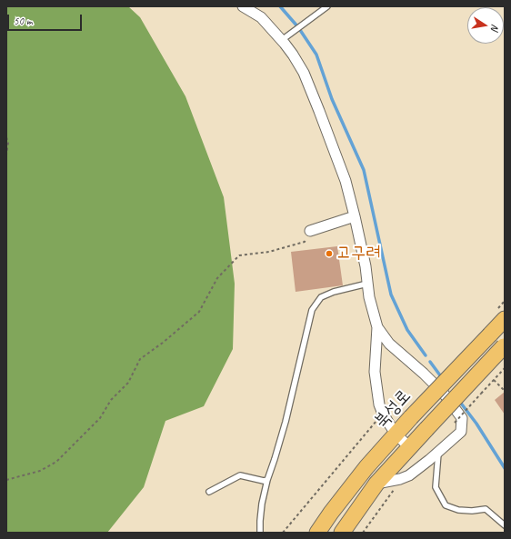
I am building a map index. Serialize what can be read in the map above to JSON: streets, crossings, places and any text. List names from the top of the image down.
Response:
{
  "streets": {
    "main road": ["북성로"]
  },
  "places": ["고구려"],
  "scale_bar": "50 m",
  "north": "right"
}
